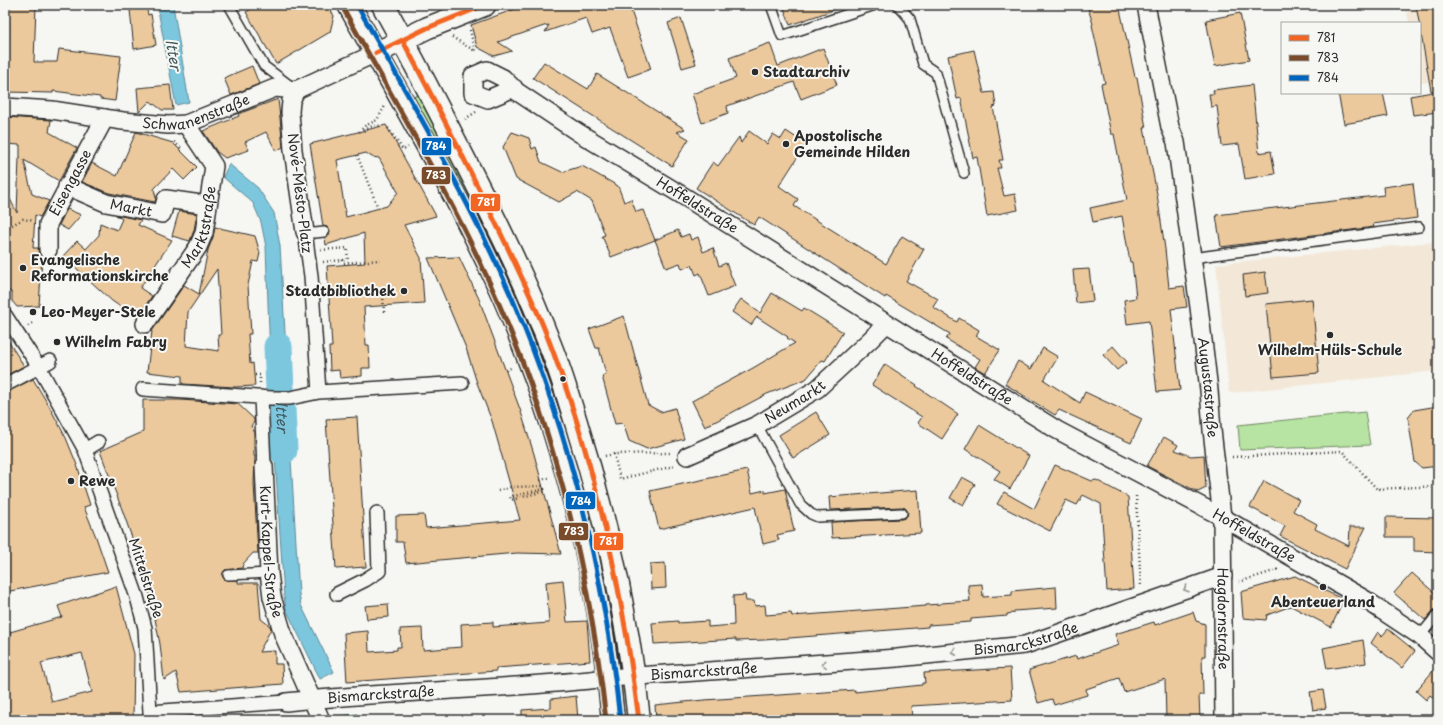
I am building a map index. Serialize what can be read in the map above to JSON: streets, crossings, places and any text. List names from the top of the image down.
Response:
{
  "streets": {
    "street": [
      "Schwanenstraße",
      "Eisengasse",
      "Nové-Město-Platz",
      "Hoffeldstraße",
      "Markt",
      "Marktstraße",
      "Augustastraße",
      "Neumarkt",
      "Kurt-Kappel-Straße",
      "Mittelstraße",
      "Hagdornstraße",
      "Bismarckstraße"
    ]
  },
  "crossings": [
    ["Schwanenstraße", "Eisengasse"],
    ["Schwanenstraße", "Nové-Město-Platz"],
    ["Schwanenstraße", "Marktstraße"],
    ["Eisengasse", "Markt"],
    ["Hoffeldstraße", "Augustastraße"],
    ["Hoffeldstraße", "Neumarkt"],
    ["Hoffeldstraße", "Hagdornstraße"],
    ["Markt", "Marktstraße"],
    ["Augustastraße", "Hagdornstraße"],
    ["Kurt-Kappel-Straße", "Bismarckstraße"],
    ["Mittelstraße", "Bismarckstraße"],
    ["Hagdornstraße", "Bismarckstraße"]
  ],
  "one_way": ["Bismarckstraße"],
  "water": ["Itter"],
  "places": [
    "Stadtarchiv",
    "Apostolische Gemeinde Hilden",
    "Evangelische Reformationskirche",
    "Stadtbibliothek",
    "Leo-Meyer-Stele",
    "Wilhelm-Hüls-Schule",
    "Wilhelm Fabry",
    "Rewe",
    "Abenteuerland"
  ],
  "lines": ["transit line 781", "transit line 784", "transit line 783"],
  "legend": ["781", "783", "784"]
}
